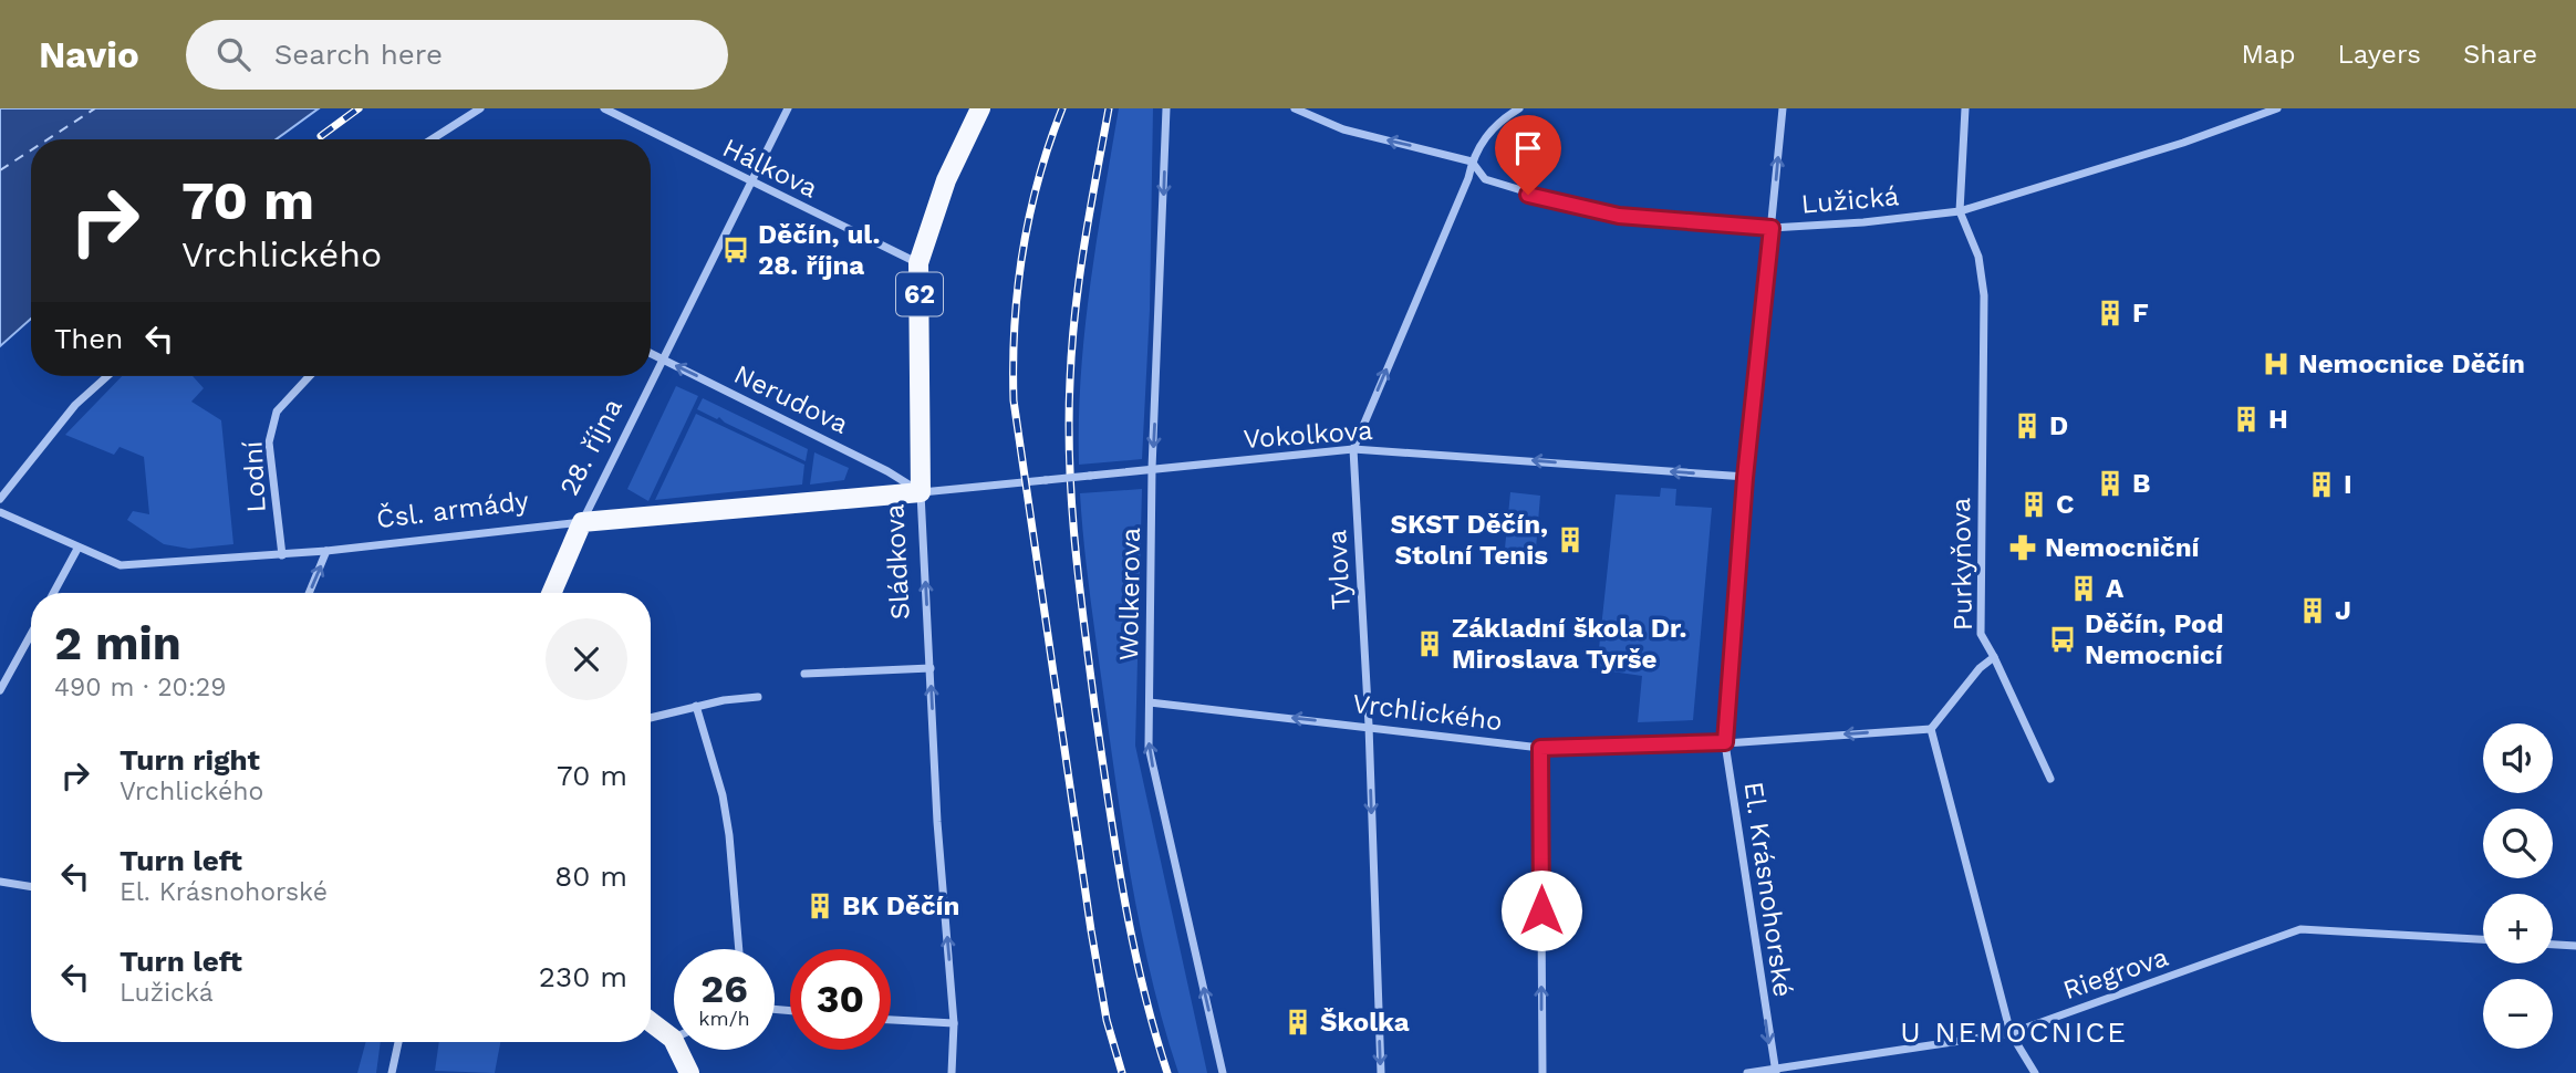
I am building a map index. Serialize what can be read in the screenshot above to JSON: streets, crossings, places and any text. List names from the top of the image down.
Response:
{
  "streets": {
    "main road": [
      "62",
      "28. října",
      "Čsl. armády",
      "Sládkova"
    ],
    "street": [
      "Hálkova",
      "Lužická",
      "Nerudova",
      "Vokolkova",
      "Lodní",
      "Purkyňova",
      "Tylova",
      "Wolkerova",
      "Vrchlického",
      "El. Krásnohorské",
      "Riegrova"
    ]
  },
  "crossings": [
    ["Hálkova", "28. října"],
    ["Hálkova", "Sládkova"],
    ["Lužická", "Purkyňova"],
    ["Lužická", "Tylova"],
    ["Lužická", "El. Krásnohorské"],
    ["Nerudova", "Vokolkova"],
    ["Nerudova", "28. října"],
    ["Nerudova", "Čsl. armády"],
    ["Nerudova", "Sládkova"],
    ["Vokolkova", "Čsl. armády"],
    ["Vokolkova", "Sládkova"],
    ["Vokolkova", "Tylova"],
    ["Vokolkova", "Wolkerova"],
    ["Vokolkova", "El. Krásnohorské"],
    ["28. října", "Čsl. armády"],
    ["Lodní", "Čsl. armády"],
    ["Čsl. armády", "Sládkova"],
    ["Purkyňova", "Vrchlického"],
    ["Tylova", "Vrchlického"],
    ["Wolkerova", "Vrchlického"],
    ["Vrchlického", "El. Krásnohorské"],
    ["El. Krásnohorské", "Riegrova"]
  ],
  "one_way": [
    "Nerudova",
    "Vokolkova",
    "Sládkova",
    "Vrchlického"
  ],
  "districts": ["U NEMOCNICE"],
  "places": {
    "bus stop": ["Děčín, ul. 28. října", "Děčín, Pod Nemocnicí"],
    "building": [
      "F",
      "H",
      "D",
      "B",
      "I",
      "C",
      "SKST Děčín, Stolní Tenis",
      "A",
      "J",
      "Základní škola Dr. Miroslava Tyrše",
      "BK Děčín",
      "Školka"
    ],
    "hospital": ["Nemocnice Děčín"],
    "pharmacy": ["Nemocniční"]
  },
  "page": {
    "header": "Navio",
    "search": "Search here",
    "nav": ["Map", "Layers", "Share"],
    "turn": ["70 m", "Vrchlického"],
    "then": "Then",
    "heading": ["2 min", "490 m · 20:29"],
    "map_buttons": ["+", "−"],
    "list": [
      {
        "name": "Turn right",
        "note": "Vrchlického",
        "value": "70 m"
      },
      {
        "name": "Turn left",
        "note": "El. Krásnohorské",
        "value": "80 m"
      },
      {
        "name": "Turn left",
        "note": "Lužická",
        "value": "230 m"
      }
    ],
    "speed": "26 km/h",
    "limit": "30"
  }
}
